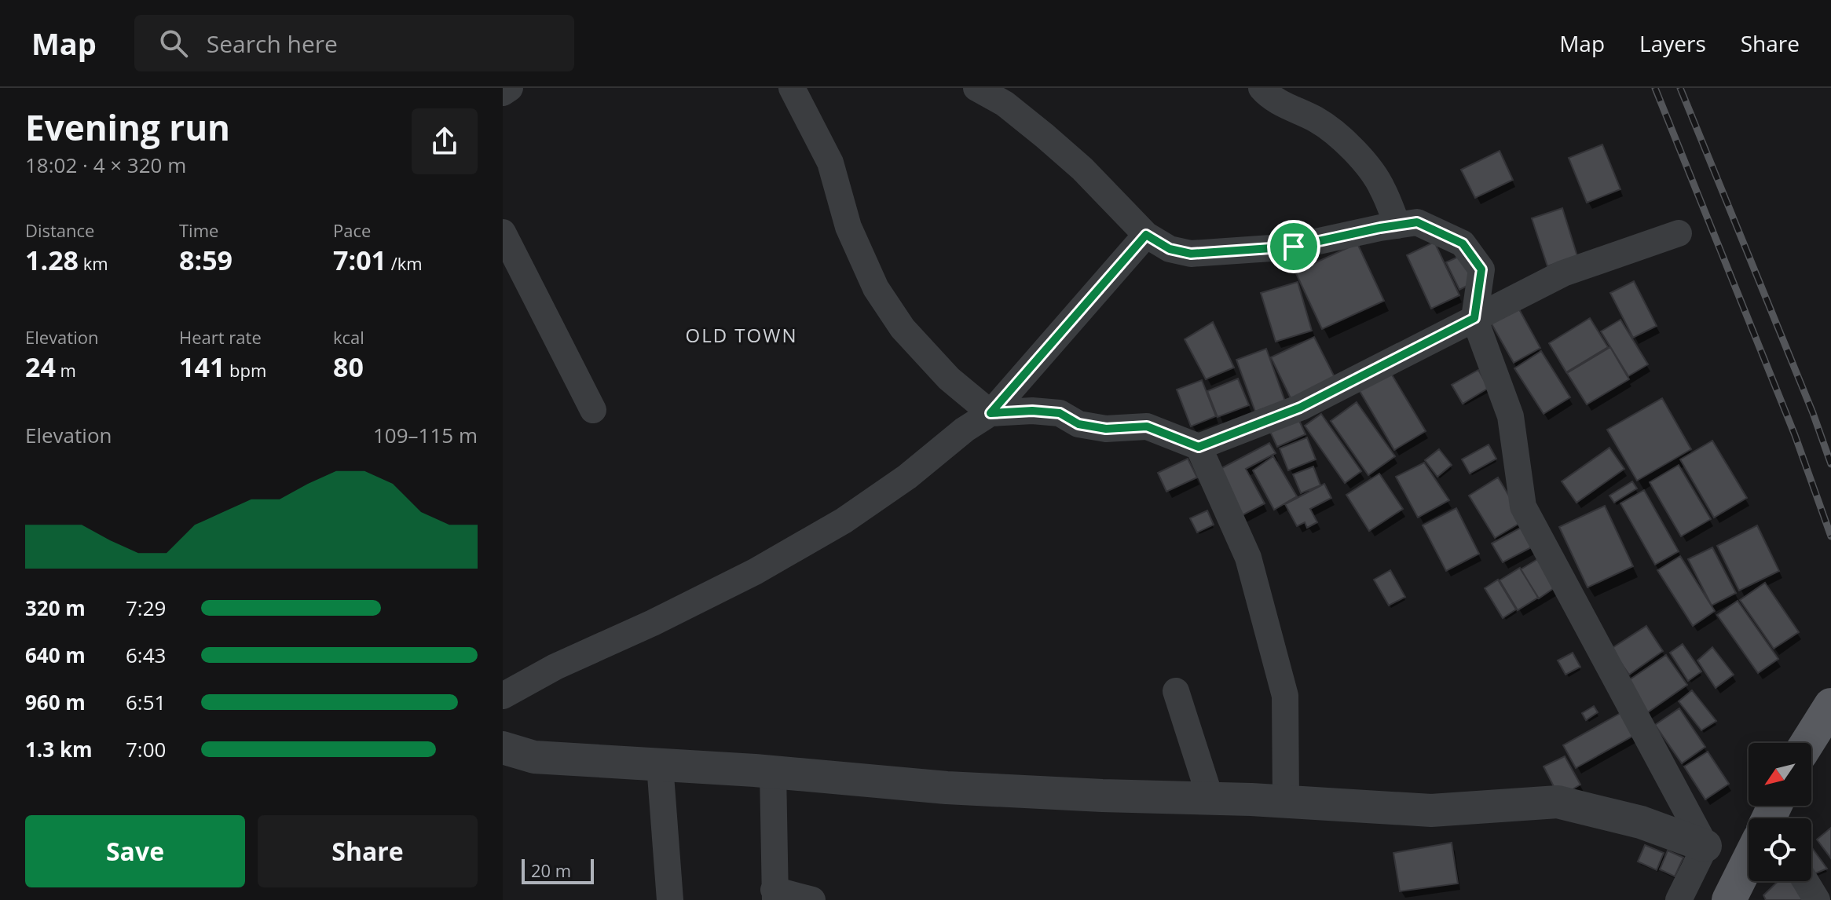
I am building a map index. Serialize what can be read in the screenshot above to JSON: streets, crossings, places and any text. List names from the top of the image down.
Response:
{
  "districts": ["OLD TOWN"],
  "scale_bar": "20 m",
  "north": "bottom left",
  "page": {
    "header": "Map",
    "search": "Search here",
    "nav": ["Map", "Layers", "Share"],
    "heading": ["Evening run", "18:02 · 4 × 320 m"],
    "stats": [
      ["Distance", "1.28 km"],
      ["Time", "8:59"],
      ["Pace", "7:01 /km"],
      ["Elevation", "24 m"],
      ["Heart rate", "141 bpm"],
      ["kcal", "80"]
    ],
    "chart": ["Elevation", "109–115 m"],
    "list": [
      {
        "name": "320 m",
        "note": "7:29"
      },
      {
        "name": "640 m",
        "note": "6:43"
      },
      {
        "name": "960 m",
        "note": "6:51"
      },
      {
        "name": "1.3 km",
        "note": "7:00"
      }
    ],
    "buttons": ["Save", "Share"],
    "scale": "20 m"
  }
}
